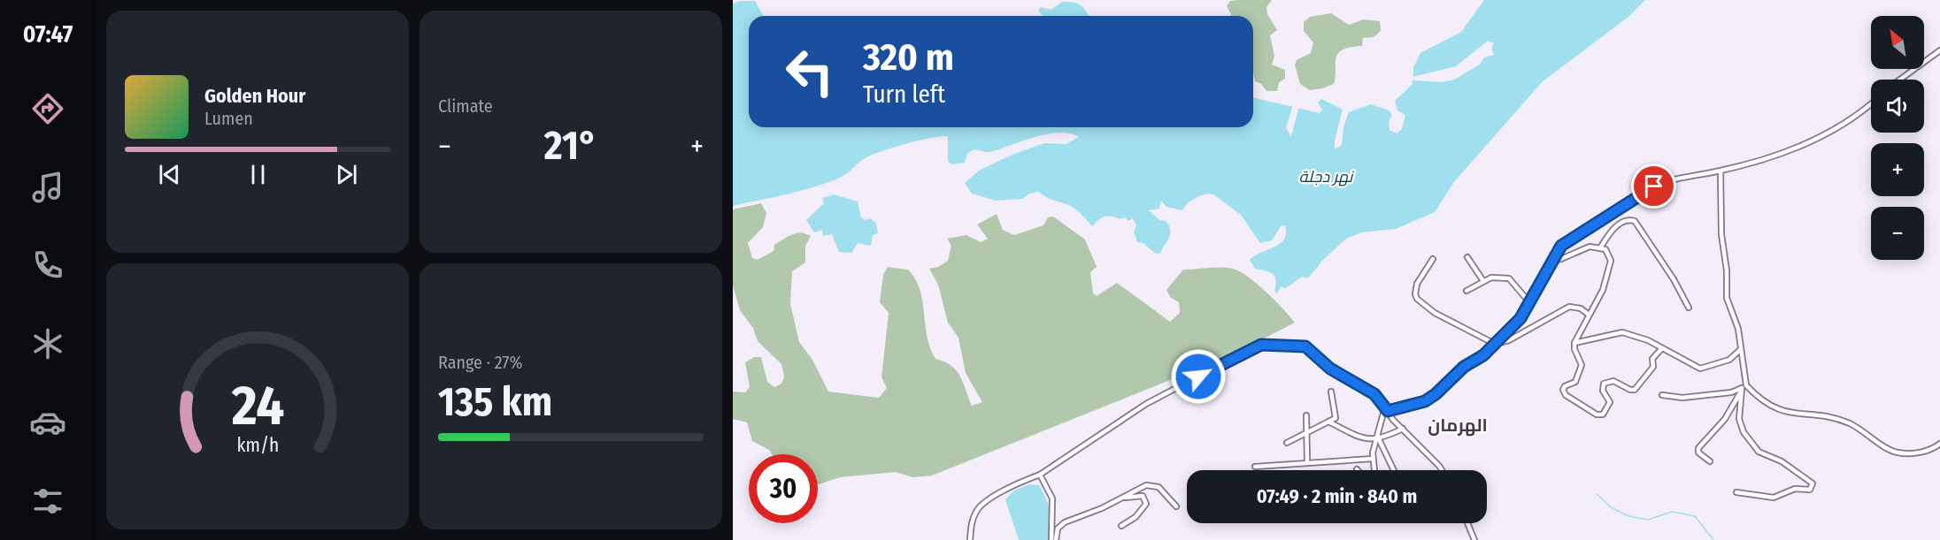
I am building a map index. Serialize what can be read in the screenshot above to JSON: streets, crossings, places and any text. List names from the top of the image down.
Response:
{
  "districts": ["الهرمان"],
  "water": ["نهر دجلة"],
  "north": "top left",
  "page": {
    "tabs": "07:47",
    "tile": [
      "Climate",
      ["Range · 27%", "135 km"]
    ],
    "map_buttons": ["+", "−"],
    "turn": ["320 m", "Turn left"],
    "song": ["Golden Hour", "Lumen"],
    "heat": ["−", "21°", "+"],
    "limit": "30",
    "trip": "07:49 · 2 min · 840 m",
    "gauge": ["24", "km/h"]
  }
}
